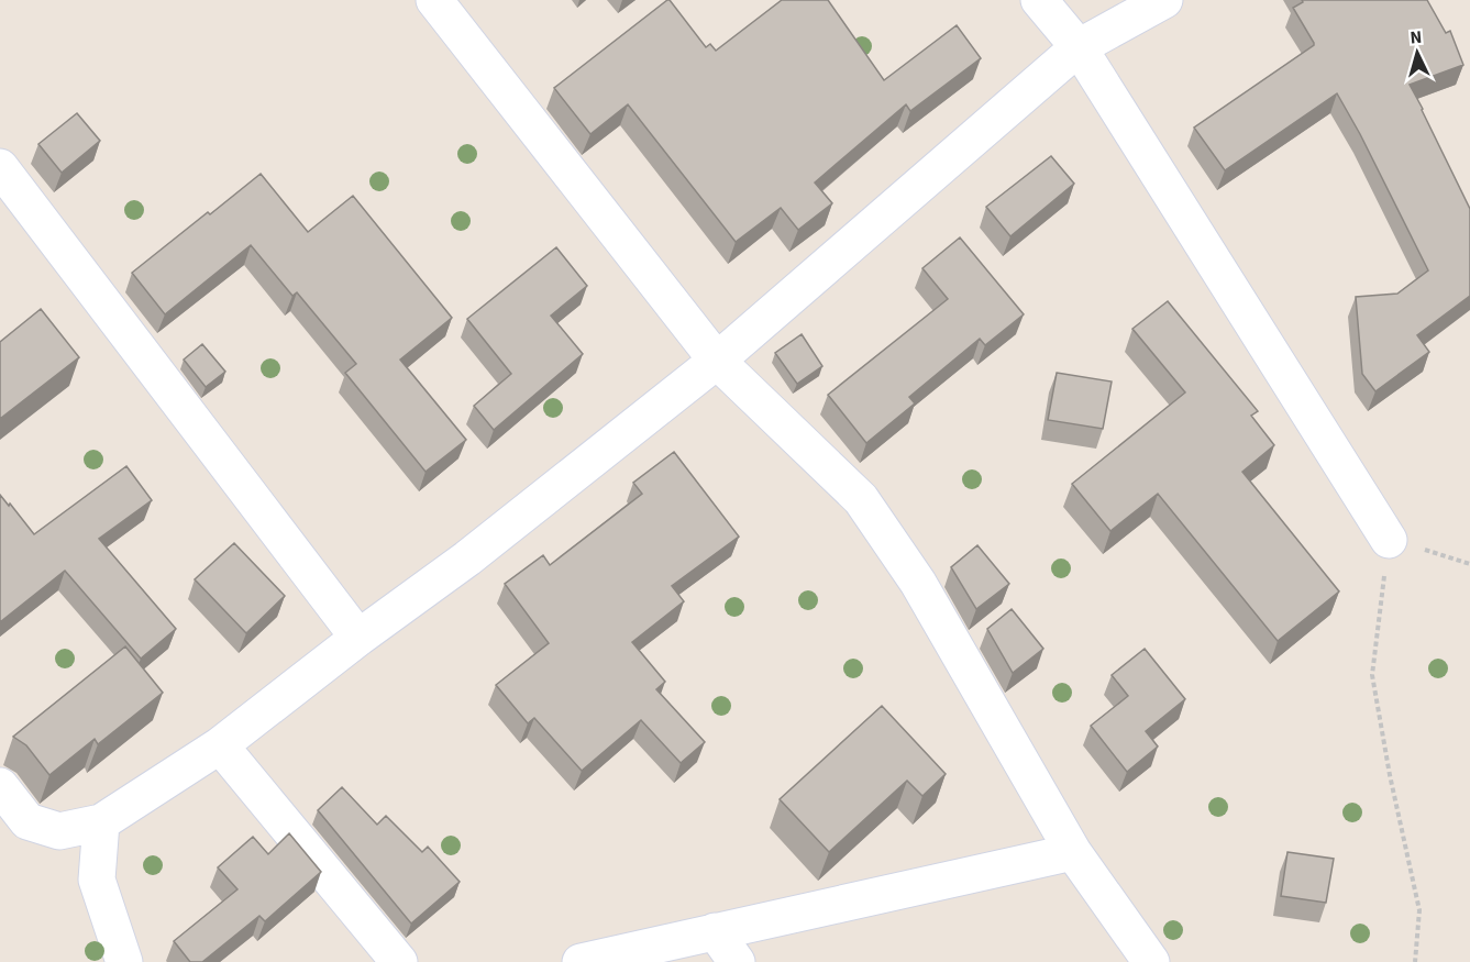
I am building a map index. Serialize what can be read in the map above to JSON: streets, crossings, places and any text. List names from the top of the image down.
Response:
{
  "north": "top"
}
